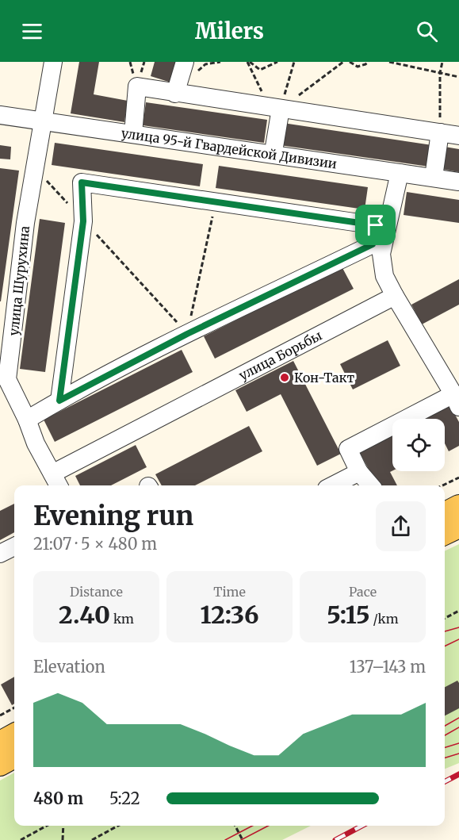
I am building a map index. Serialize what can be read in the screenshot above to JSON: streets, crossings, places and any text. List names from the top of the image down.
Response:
{
  "streets": {
    "street": ["улица 95-й Гвардейской Дивизии", "улица Шурухина", "улица Борьбы"]
  },
  "crossings": [
    ["улица 95-й Гвардейской Дивизии", "улица Шурухина"],
    ["улица Шурухина", "улица Борьбы"]
  ],
  "places": ["Кон-Такт"],
  "page": {
    "header": "Milers",
    "heading": ["Evening run", "21:07 · 5 × 480 m"],
    "stats": [
      ["Distance", "2.40 km"],
      ["Time", "12:36"],
      ["Pace", "5:15 /km"]
    ],
    "chart": ["Elevation", "137–143 m"],
    "list": [
      {
        "name": "480 m",
        "note": "5:22"
      }
    ]
  }
}
